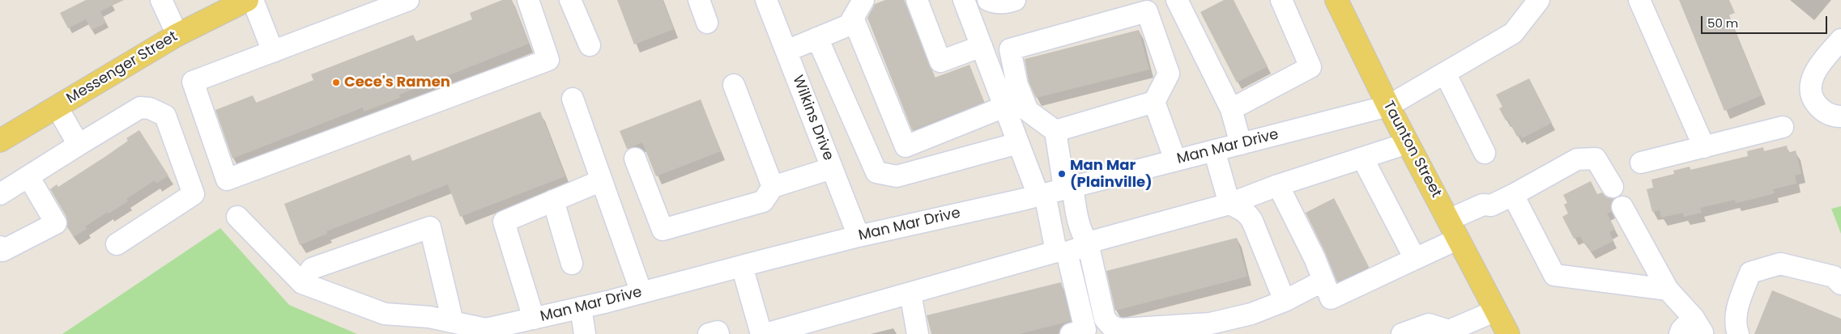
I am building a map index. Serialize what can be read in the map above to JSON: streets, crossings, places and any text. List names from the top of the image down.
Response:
{
  "streets": {
    "main road": ["Messenger Street", "Taunton Street"],
    "street": ["Wilkins Drive", "Man Mar Drive"]
  },
  "crossings": [
    ["Wilkins Drive", "Man Mar Drive"],
    ["Man Mar Drive", "Taunton Street"]
  ],
  "places": ["Cece's Ramen", "Man Mar (Plainville)"],
  "scale_bar": "50 m"
}
